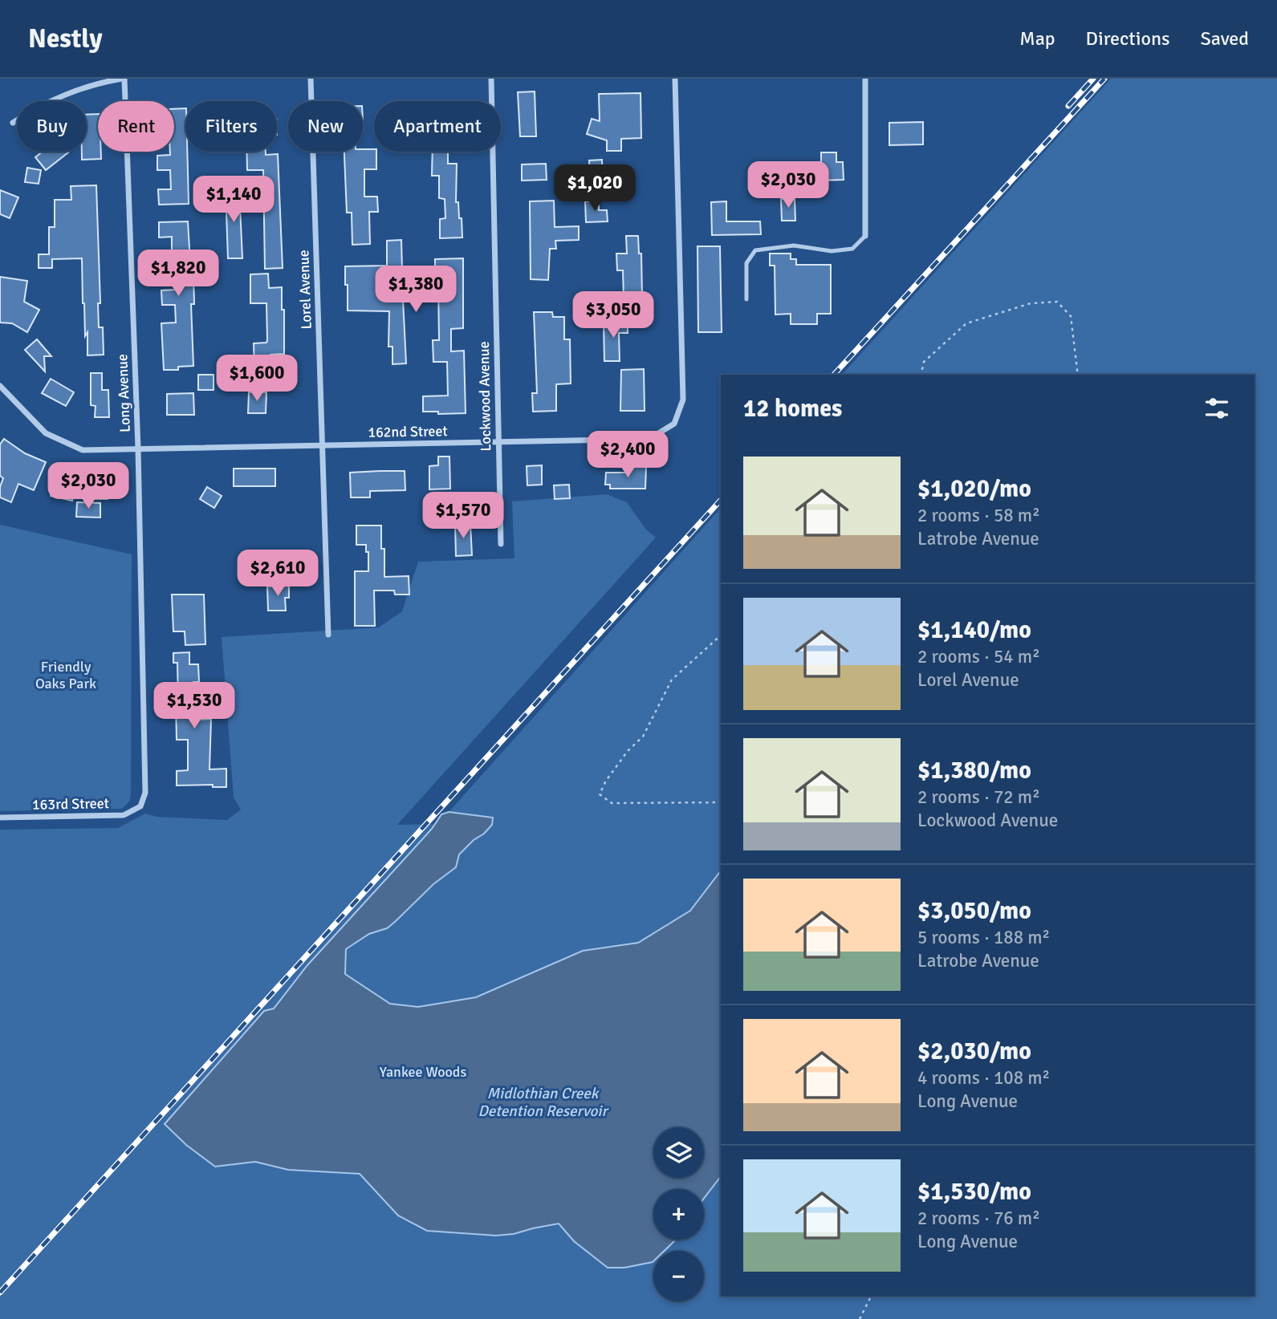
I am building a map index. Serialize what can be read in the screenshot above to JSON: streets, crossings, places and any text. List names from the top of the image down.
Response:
{
  "streets": {
    "street": [
      "Lorel Avenue",
      "Long Avenue",
      "Lockwood Avenue",
      "162nd Street",
      "163rd Street"
    ]
  },
  "crossings": [
    ["Lorel Avenue", "162nd Street"],
    ["Long Avenue", "162nd Street"],
    ["Long Avenue", "163rd Street"],
    ["Lockwood Avenue", "162nd Street"]
  ],
  "water": ["Midlothian Creek Detention Reservoir"],
  "parks": ["Friendly Oaks Park", "Yankee Woods"],
  "page": {
    "header": "Nestly",
    "nav": ["Map", "Directions", "Saved"],
    "chip": [
      "Buy",
      "Rent",
      "Filters",
      "New",
      "Apartment"
    ],
    "price": [
      "$2,030",
      "$1,020",
      "$1,140",
      "$1,820",
      "$1,380",
      "$3,050",
      "$1,600",
      "$2,400",
      "$2,030",
      "$1,570",
      "$2,610",
      "$1,530"
    ],
    "heading": "12 homes",
    "list": [
      {
        "name": "$1,020/mo",
        "note": "2 rooms · 58 m² · Latrobe Avenue"
      },
      {
        "name": "$1,140/mo",
        "note": "2 rooms · 54 m² · Lorel Avenue"
      },
      {
        "name": "$1,380/mo",
        "note": "2 rooms · 72 m² · Lockwood Avenue"
      },
      {
        "name": "$3,050/mo",
        "note": "5 rooms · 188 m² · Latrobe Avenue"
      },
      {
        "name": "$2,030/mo",
        "note": "4 rooms · 108 m² · Long Avenue"
      },
      {
        "name": "$1,530/mo",
        "note": "2 rooms · 76 m² · Long Avenue"
      }
    ],
    "map_buttons": ["+", "−"]
  }
}
